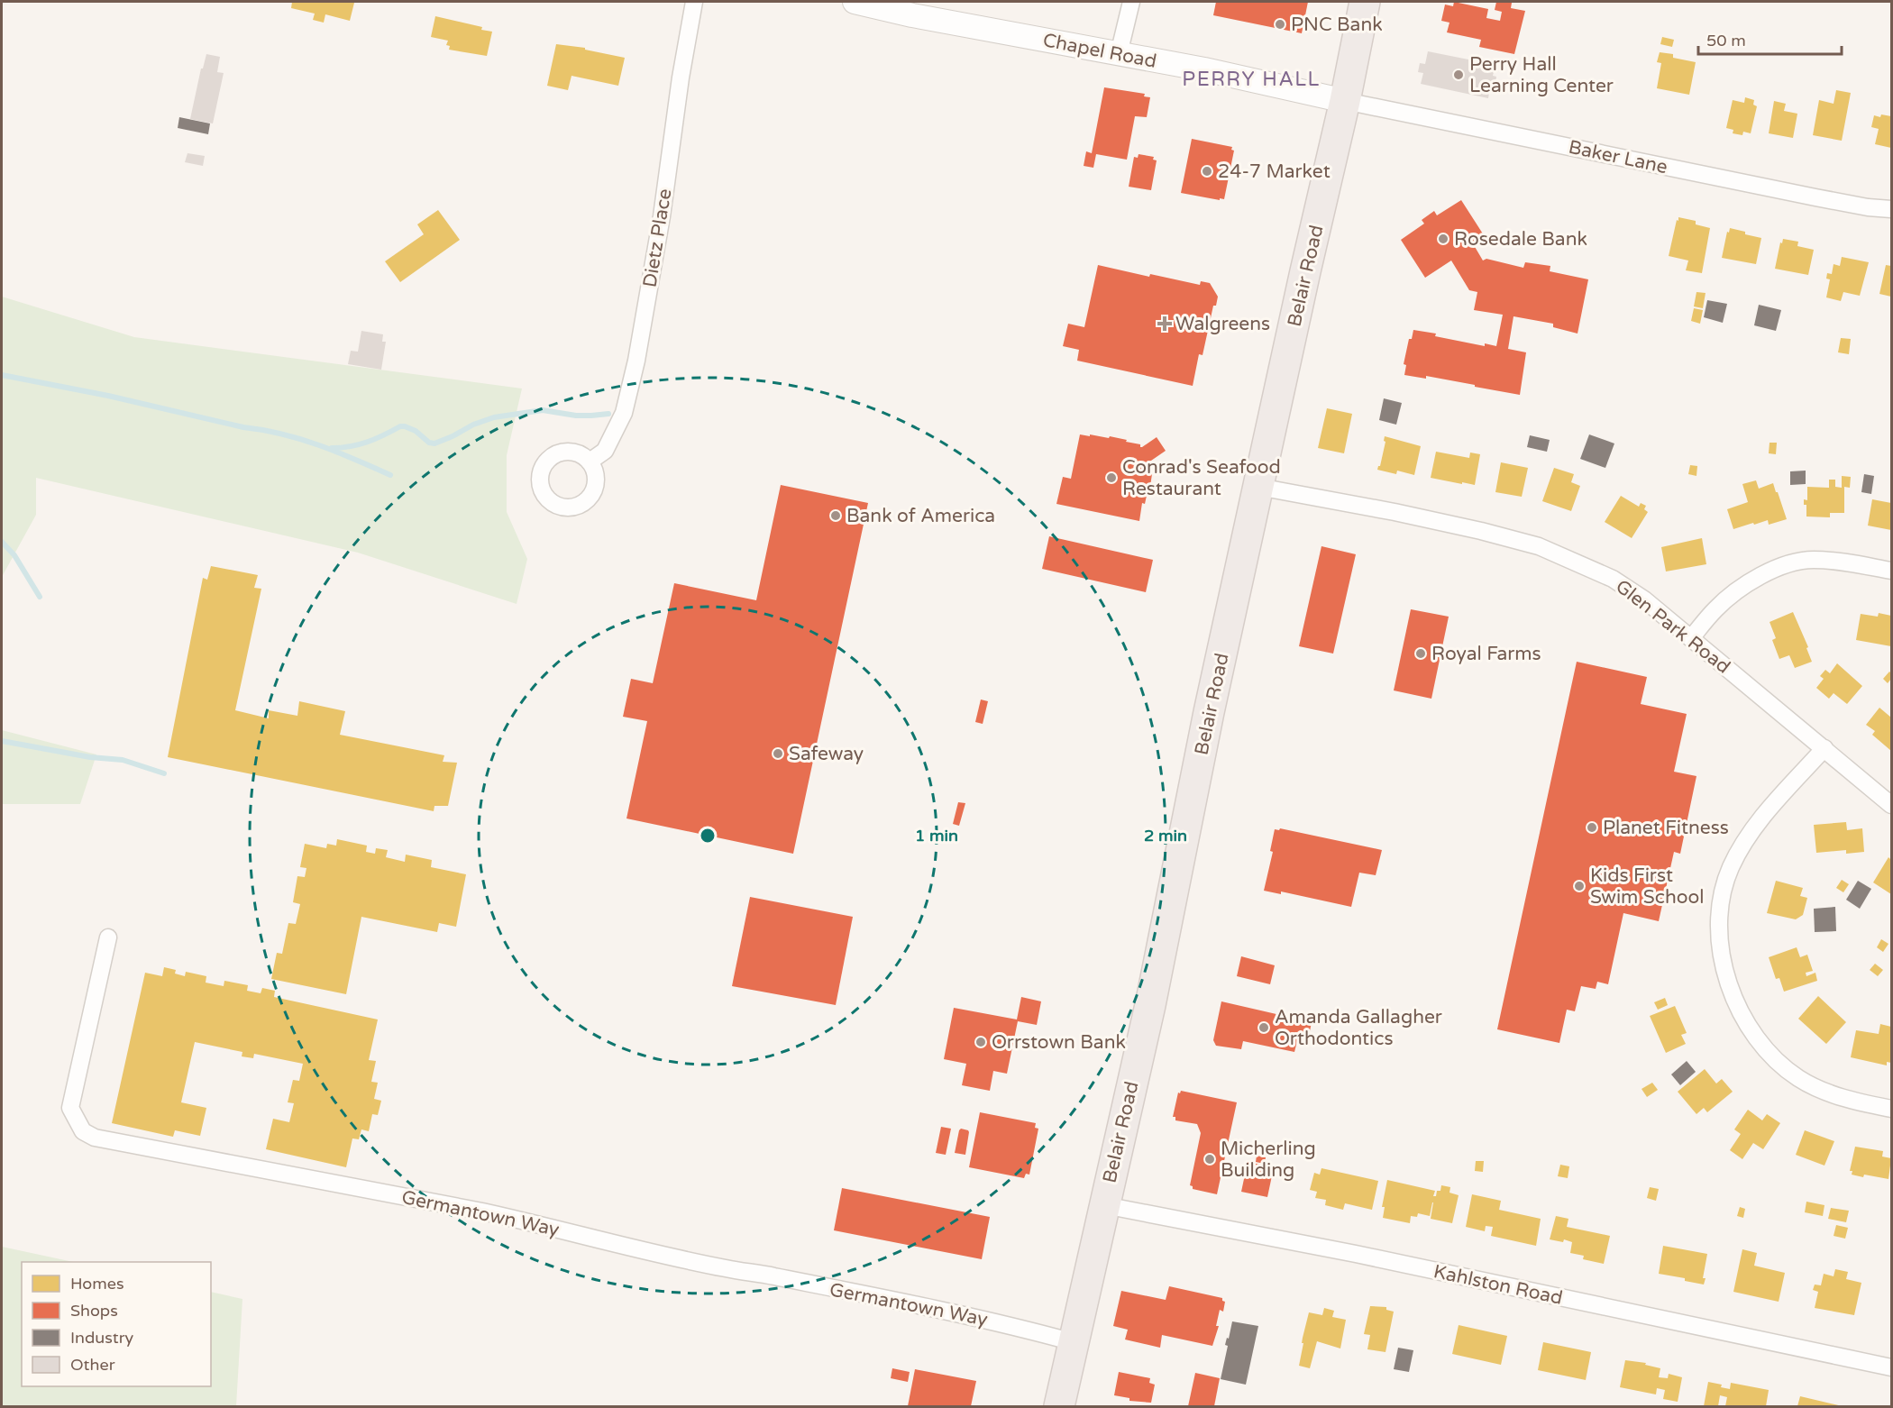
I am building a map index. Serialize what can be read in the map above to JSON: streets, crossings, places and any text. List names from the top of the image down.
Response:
{
  "streets": {
    "highway": ["Belair Road"],
    "street": [
      "Chapel Road",
      "Baker Lane",
      "Dietz Place",
      "Glen Park Road",
      "Germantown Way",
      "Kahlston Road"
    ]
  },
  "crossings": [
    ["Chapel Road", "Baker Lane"],
    ["Chapel Road", "Belair Road"],
    ["Baker Lane", "Belair Road"],
    ["Belair Road", "Glen Park Road"],
    ["Belair Road", "Germantown Way"],
    ["Belair Road", "Kahlston Road"]
  ],
  "districts": ["PERRY HALL"],
  "places": {
    "other": [
      "PNC Bank",
      "Perry Hall Learning Center",
      "24-7 Market",
      "Rosedale Bank",
      "Conrad's Seafood Restaurant",
      "Bank of America",
      "Royal Farms",
      "Safeway",
      "Planet Fitness",
      "Kids First Swim School",
      "Amanda Gallagher Orthodontics",
      "Orrstown Bank",
      "Micherling Building"
    ],
    "health": ["Walgreens"]
  },
  "legend": [
    "Homes",
    "Shops",
    "Industry",
    "Other"
  ],
  "scale_bar": "50 m",
  "rings": ["1 min", "2 min"]
}
